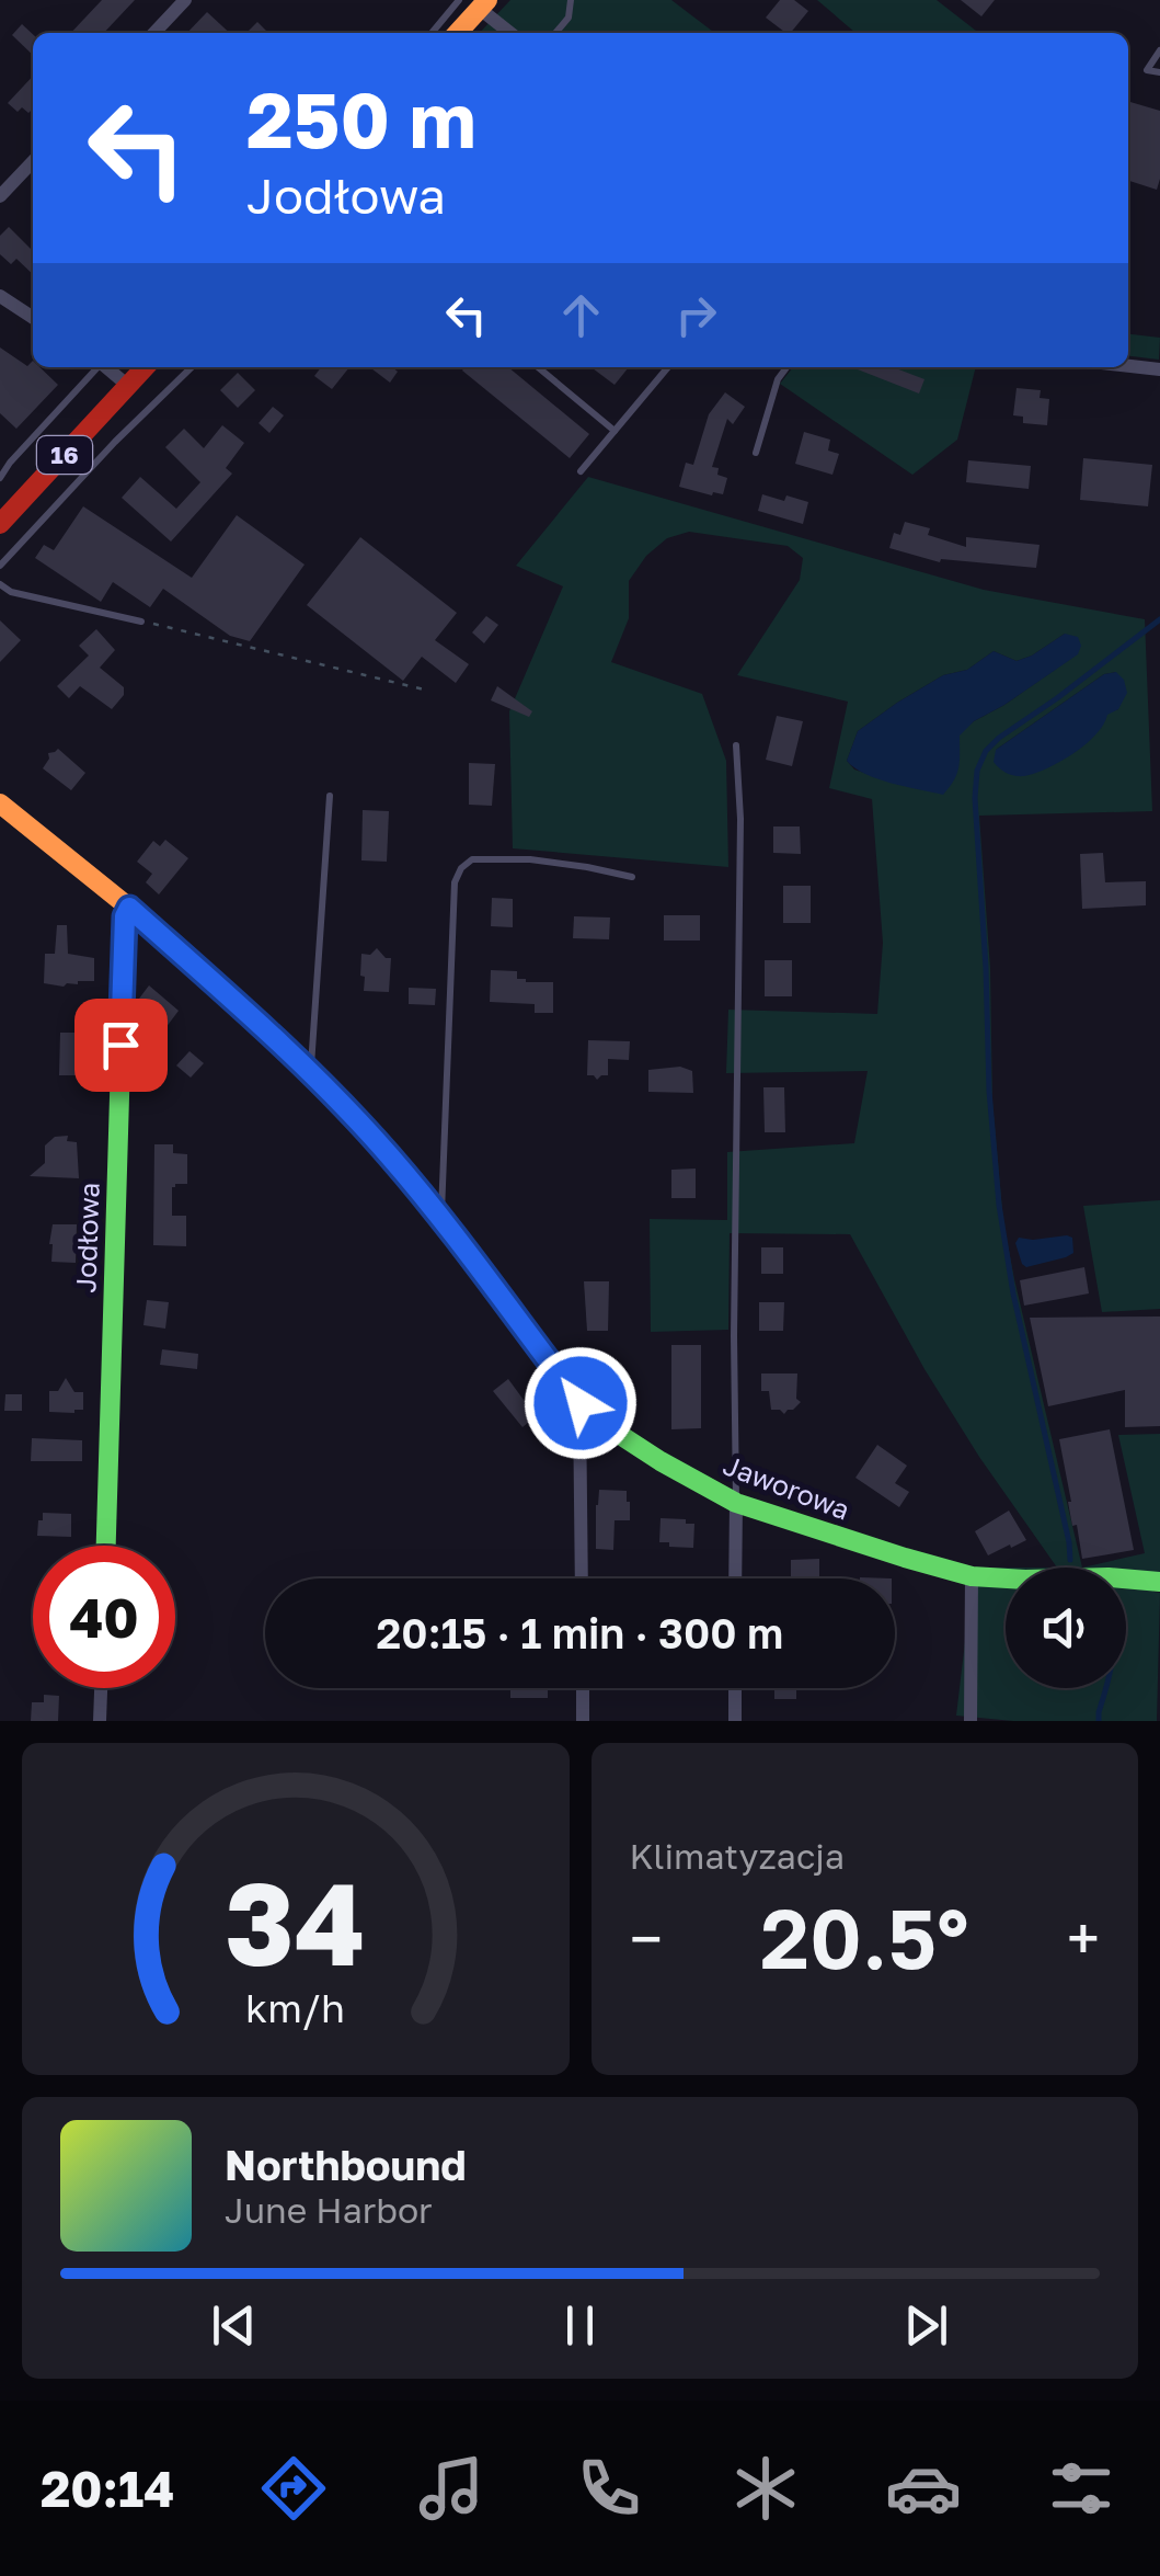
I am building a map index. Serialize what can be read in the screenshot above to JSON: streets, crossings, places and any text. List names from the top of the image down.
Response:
{
  "streets": {
    "street": ["16", "Jodłowa", "Jaworowa"]
  },
  "crossings": [
    ["Jodłowa", "Jaworowa"]
  ],
  "page": {
    "turn": ["250 m", "Jodłowa"],
    "limit": "40",
    "trip": "20:15 · 1 min · 300 m",
    "tile": "Klimatyzacja",
    "heat": ["−", "20.5°", "+"],
    "song": ["Northbound", "June Harbor"],
    "tabs": "20:14",
    "gauge": ["34", "km/h"]
  }
}
